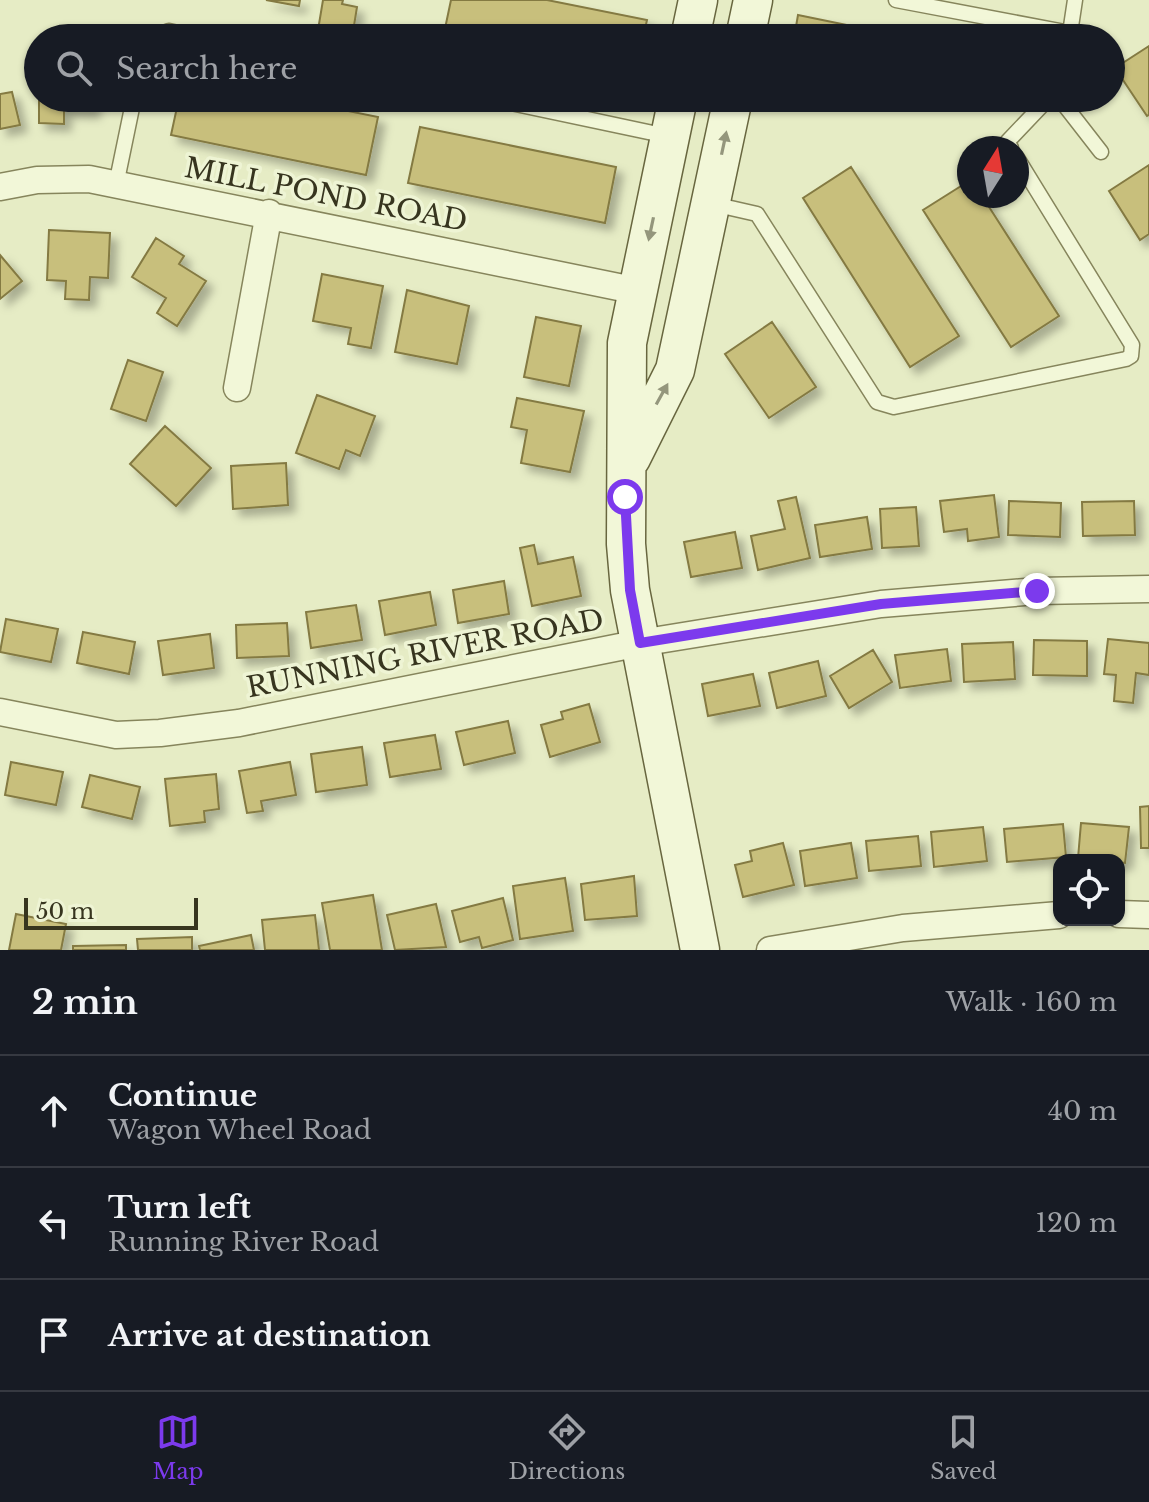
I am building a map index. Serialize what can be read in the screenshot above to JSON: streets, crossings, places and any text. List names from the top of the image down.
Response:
{
  "streets": {
    "street": ["MILL POND ROAD", "RUNNING RIVER ROAD"]
  },
  "scale_bar": "50 m",
  "north": "top",
  "page": {
    "search": "Search here",
    "scale": "50 m",
    "heading": ["2 min", "Walk · 160 m"],
    "list": [
      ["Continue", "Wagon Wheel Road", "40 m"],
      ["Turn left", "Running River Road", "120 m"],
      "Arrive at destination"
    ],
    "nav": ["Map", "Directions", "Saved"]
  }
}
